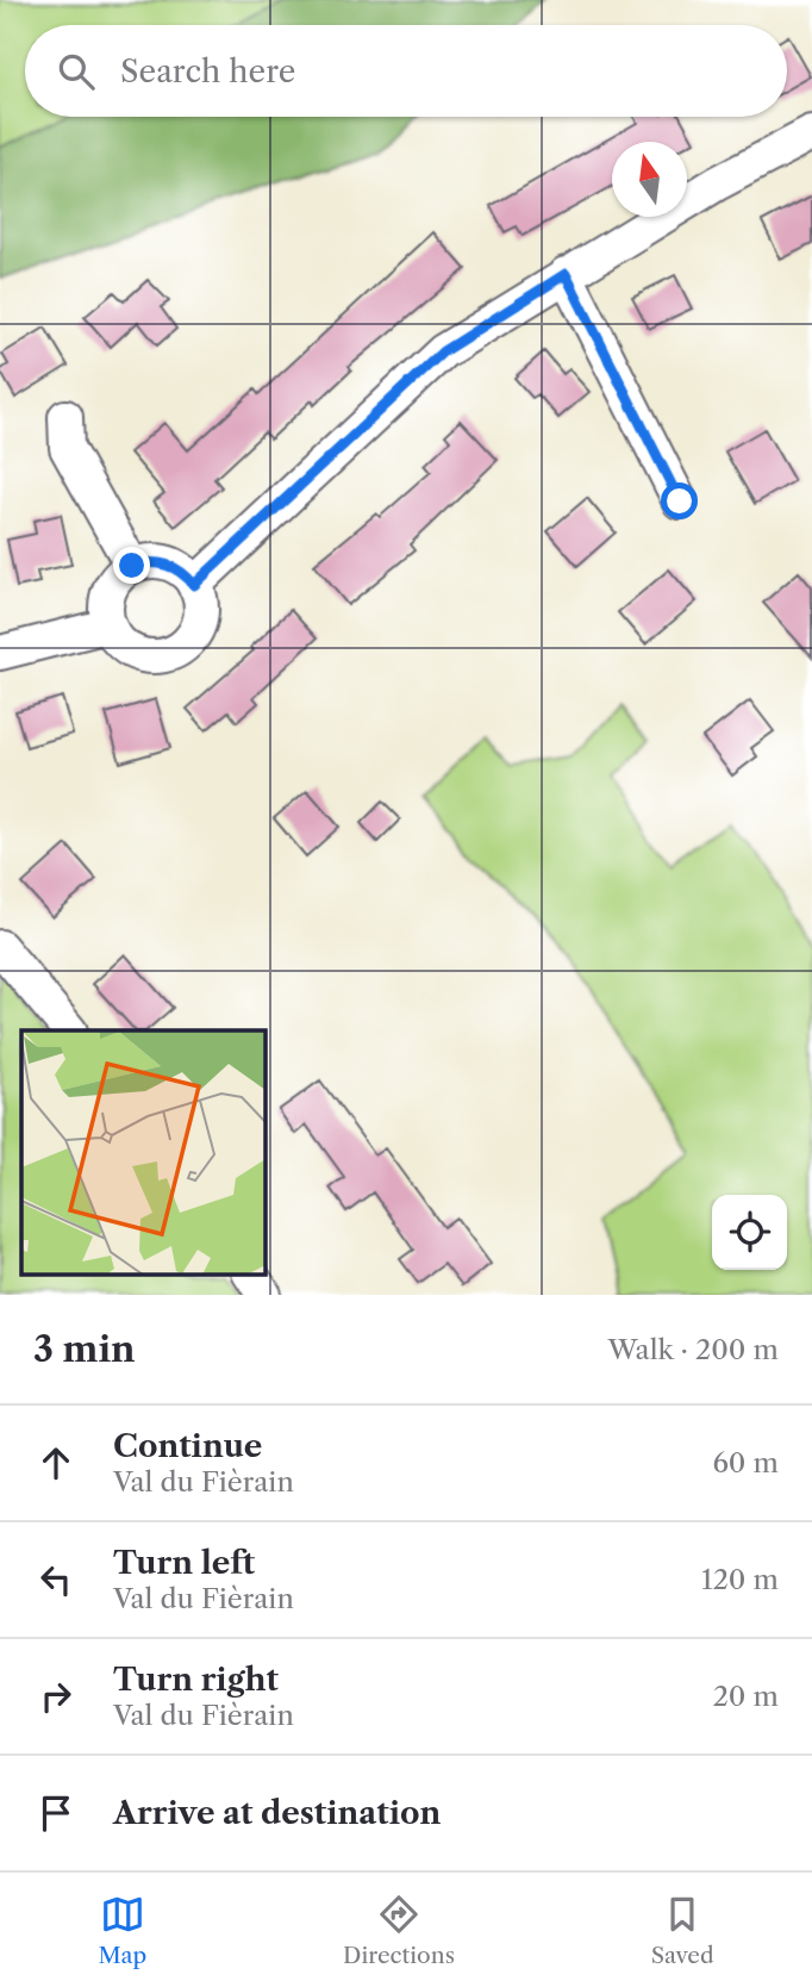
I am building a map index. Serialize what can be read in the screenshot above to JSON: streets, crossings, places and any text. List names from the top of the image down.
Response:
{
  "north": "top",
  "page": {
    "search": "Search here",
    "heading": ["3 min", "Walk · 200 m"],
    "list": [
      ["Continue", "Val du Fièrain", "60 m"],
      ["Turn left", "Val du Fièrain", "120 m"],
      ["Turn right", "Val du Fièrain", "20 m"],
      "Arrive at destination"
    ],
    "nav": ["Map", "Directions", "Saved"]
  }
}
